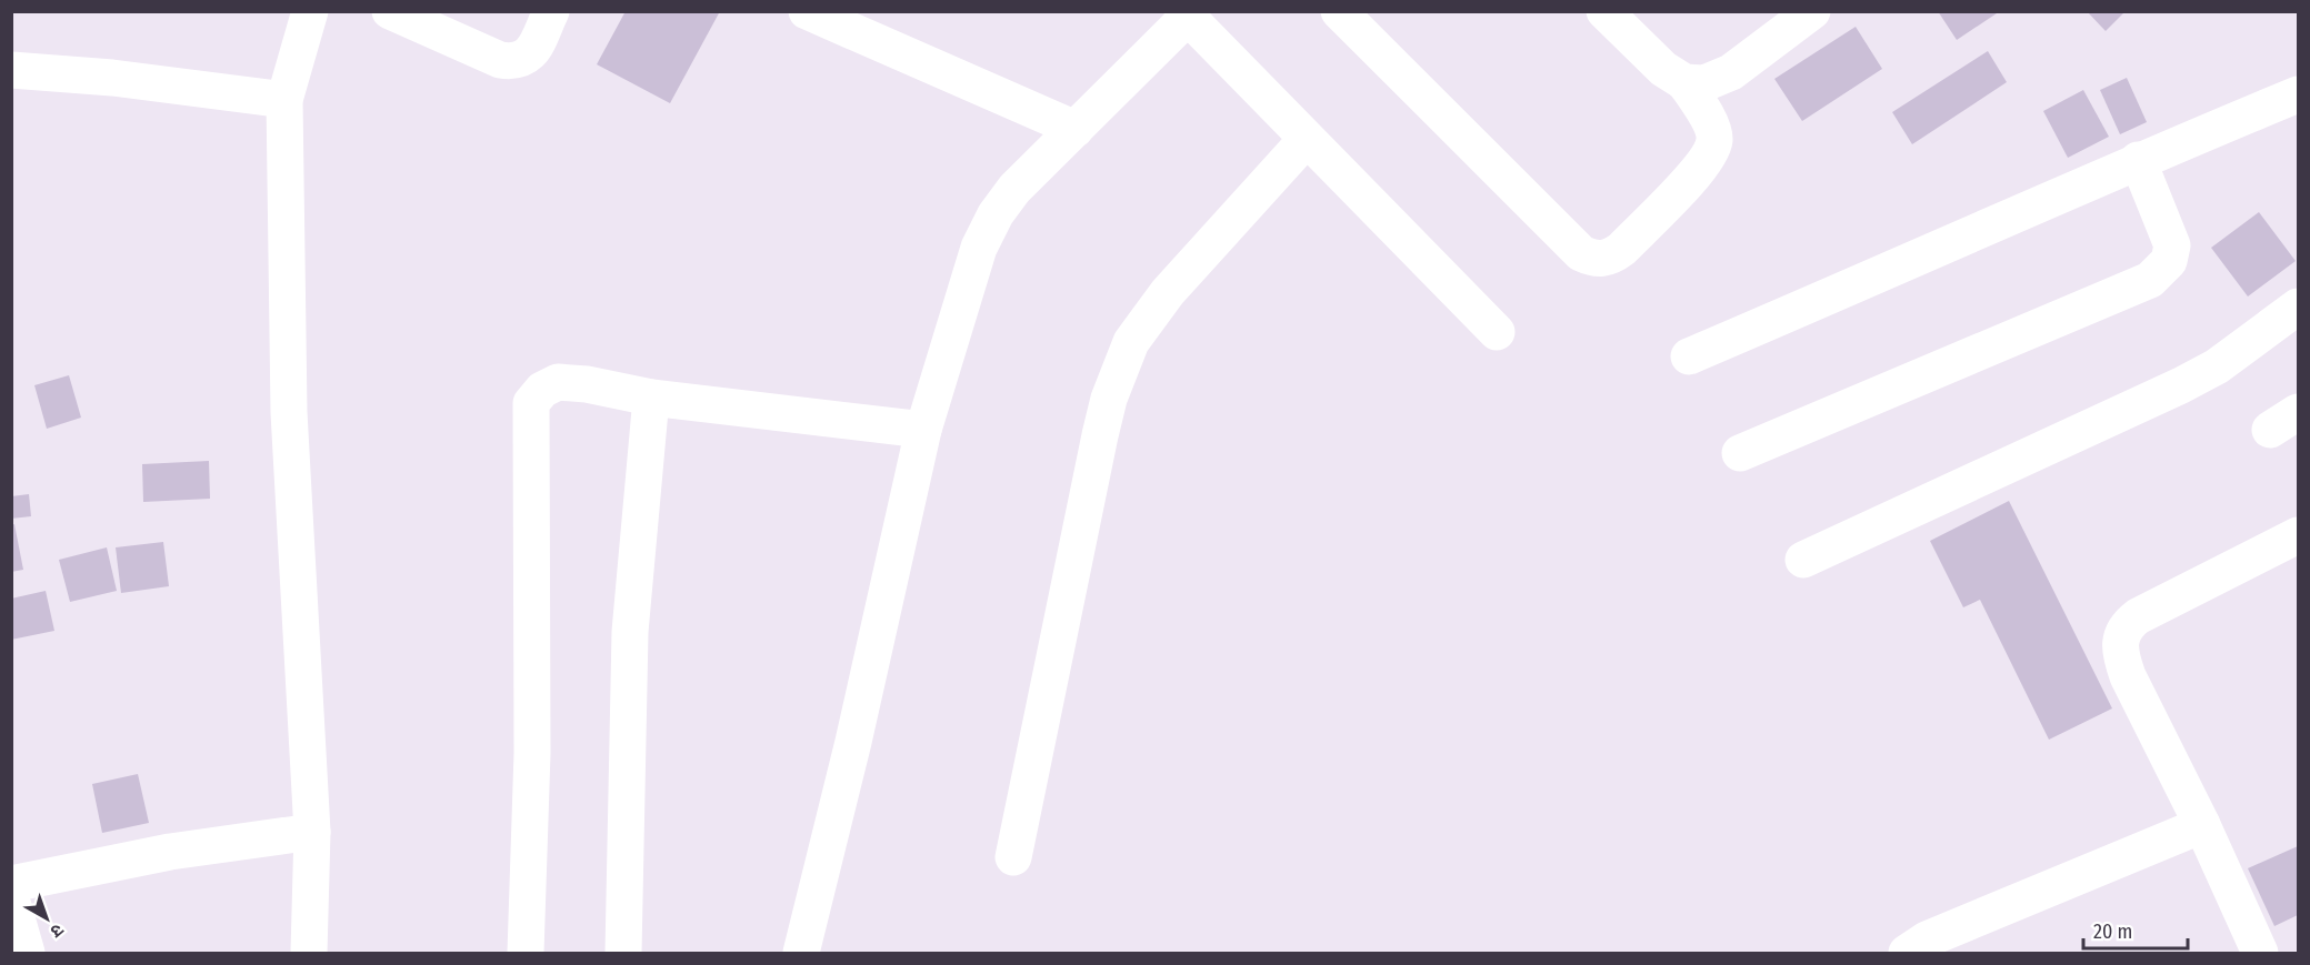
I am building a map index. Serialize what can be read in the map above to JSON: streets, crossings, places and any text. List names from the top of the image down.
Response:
{
  "scale_bar": "20 m",
  "north": "bottom right"
}
